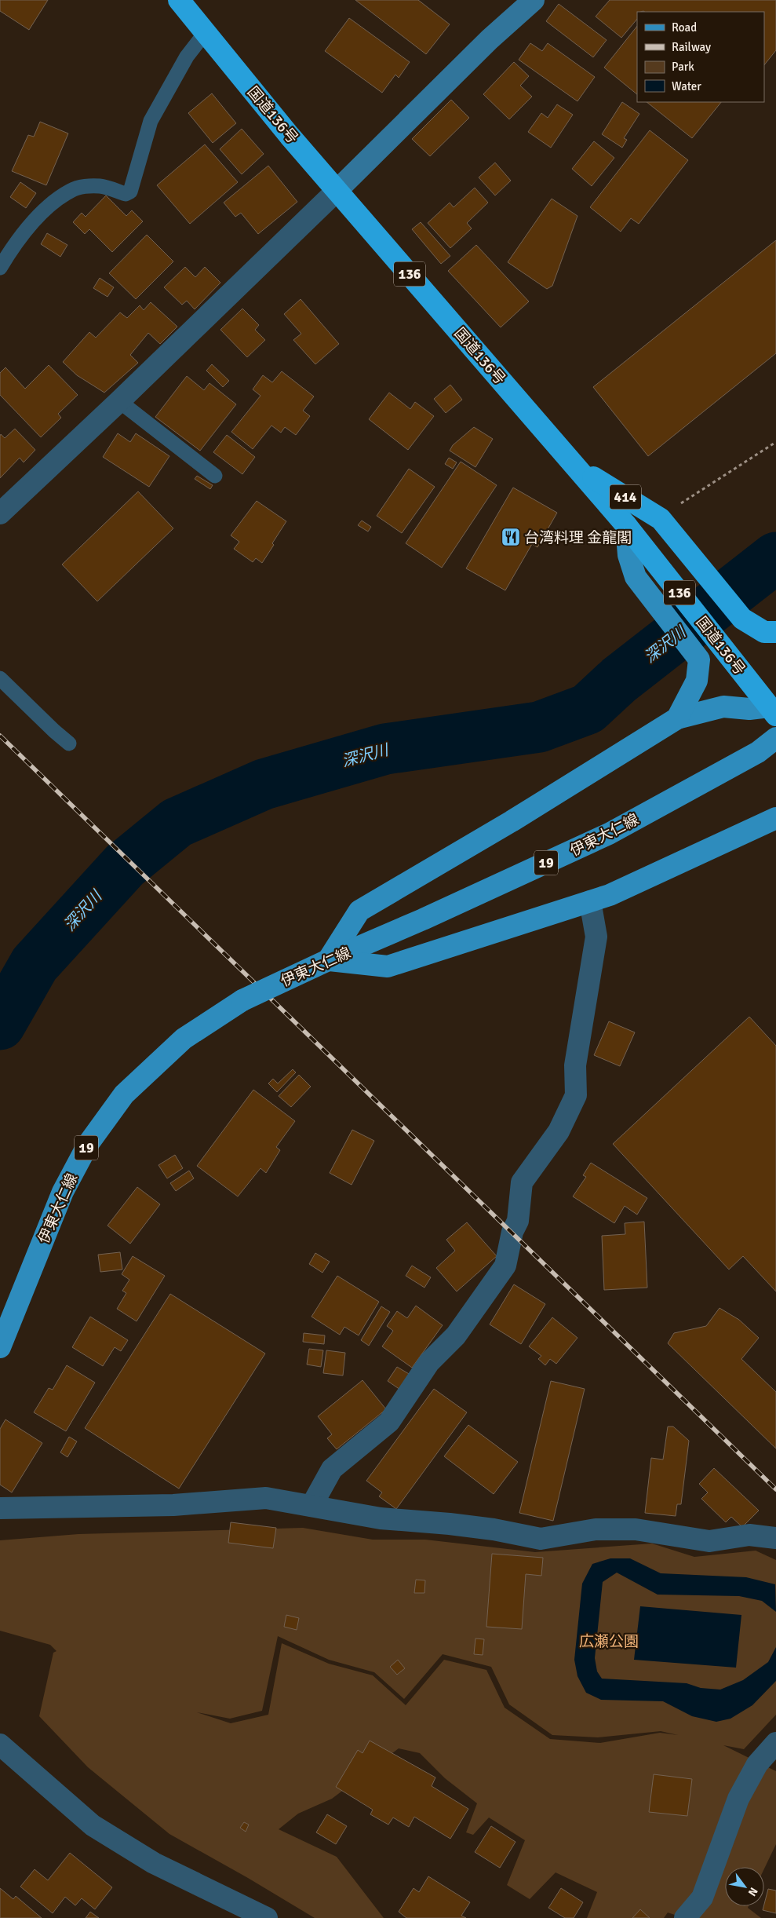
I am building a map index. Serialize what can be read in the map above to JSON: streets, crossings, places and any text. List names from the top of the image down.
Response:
{
  "streets": {
    "highway": ["国道136号", "136", "414"],
    "main road": ["伊東大仁線", "19"]
  },
  "crossings": [
    ["国道136号", "414"]
  ],
  "water": ["深沢川"],
  "parks": ["広瀬公園"],
  "places": {
    "restaurant": ["台湾料理 金龍閣"]
  },
  "legend": [
    "Road",
    "Railway",
    "Park",
    "Water"
  ],
  "north": "bottom right"
}
